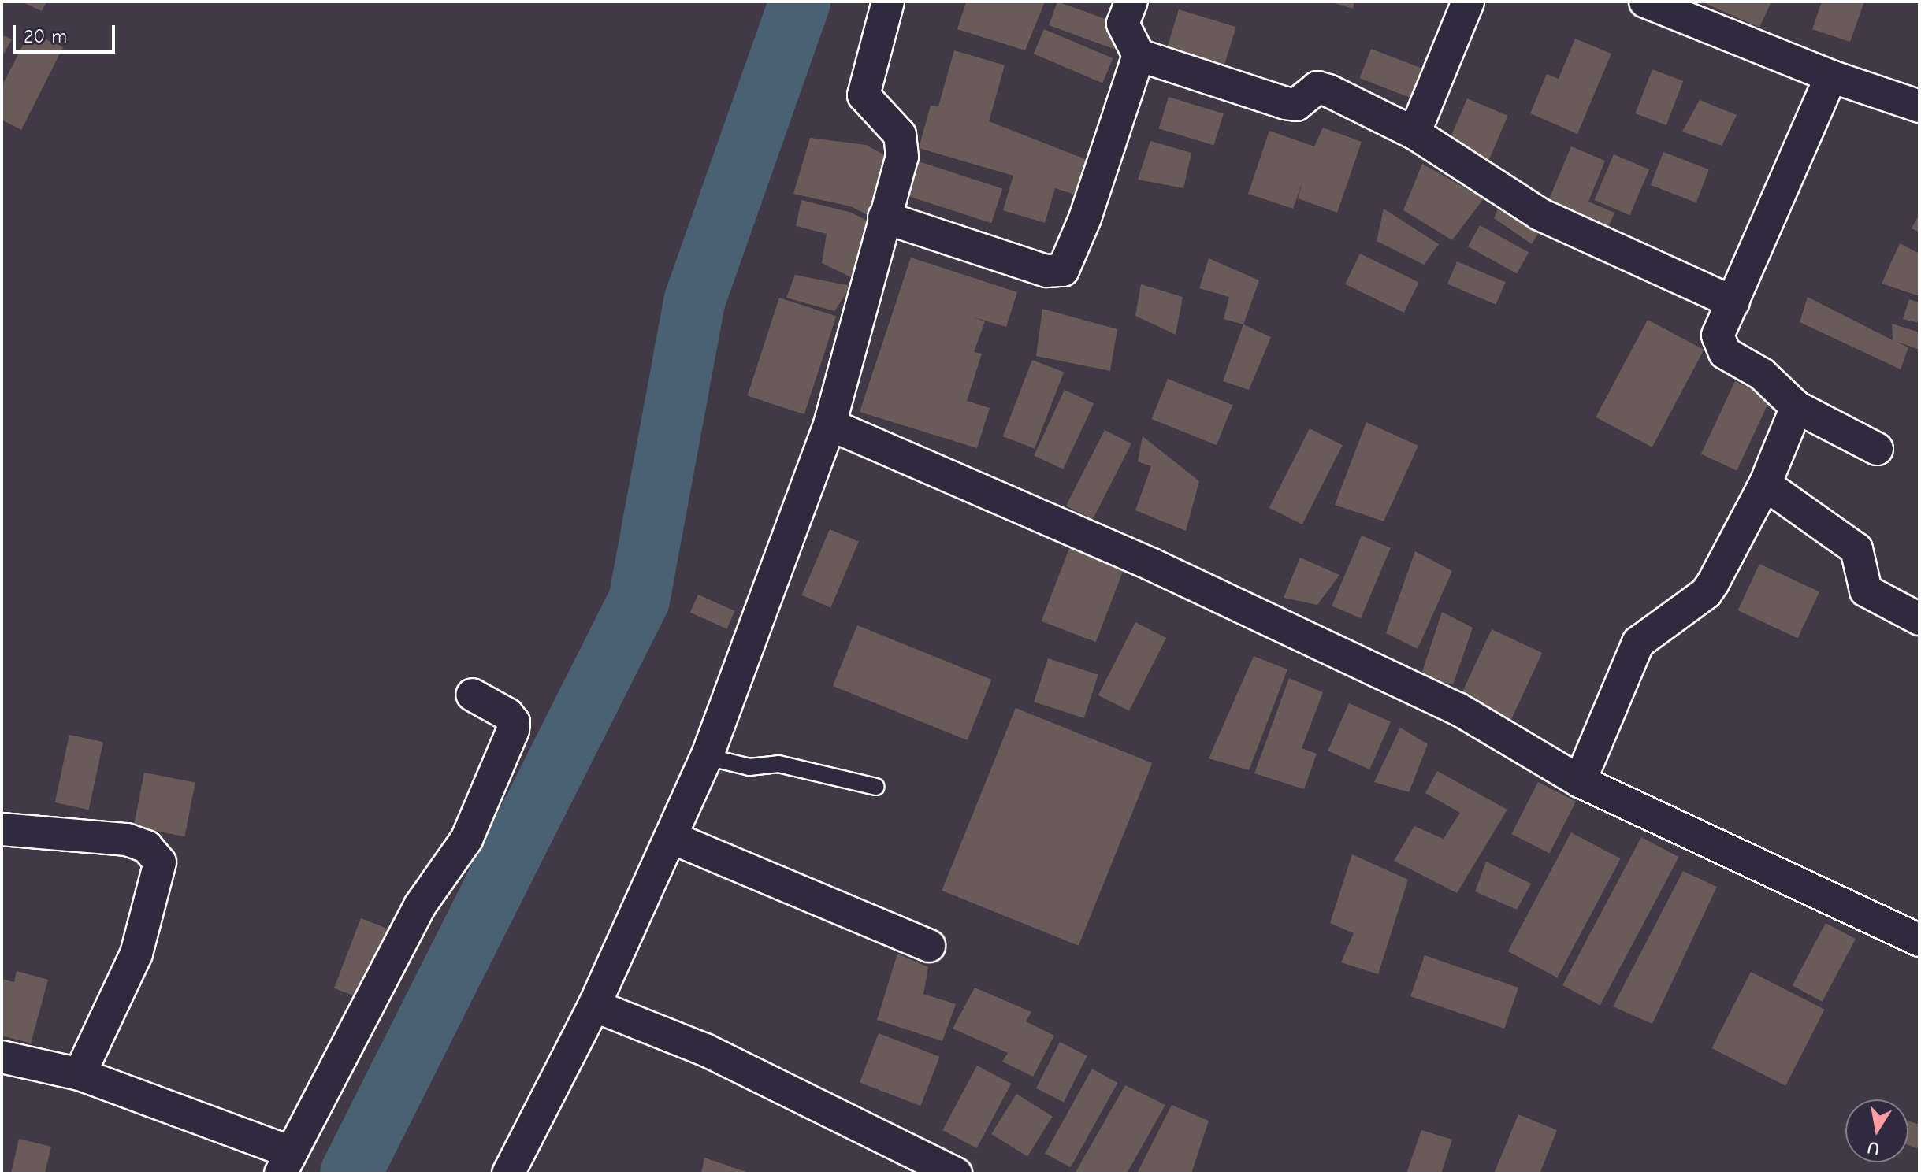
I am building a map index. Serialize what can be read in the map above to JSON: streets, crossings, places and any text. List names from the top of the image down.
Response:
{
  "scale_bar": "20 m",
  "north": "bottom"
}
